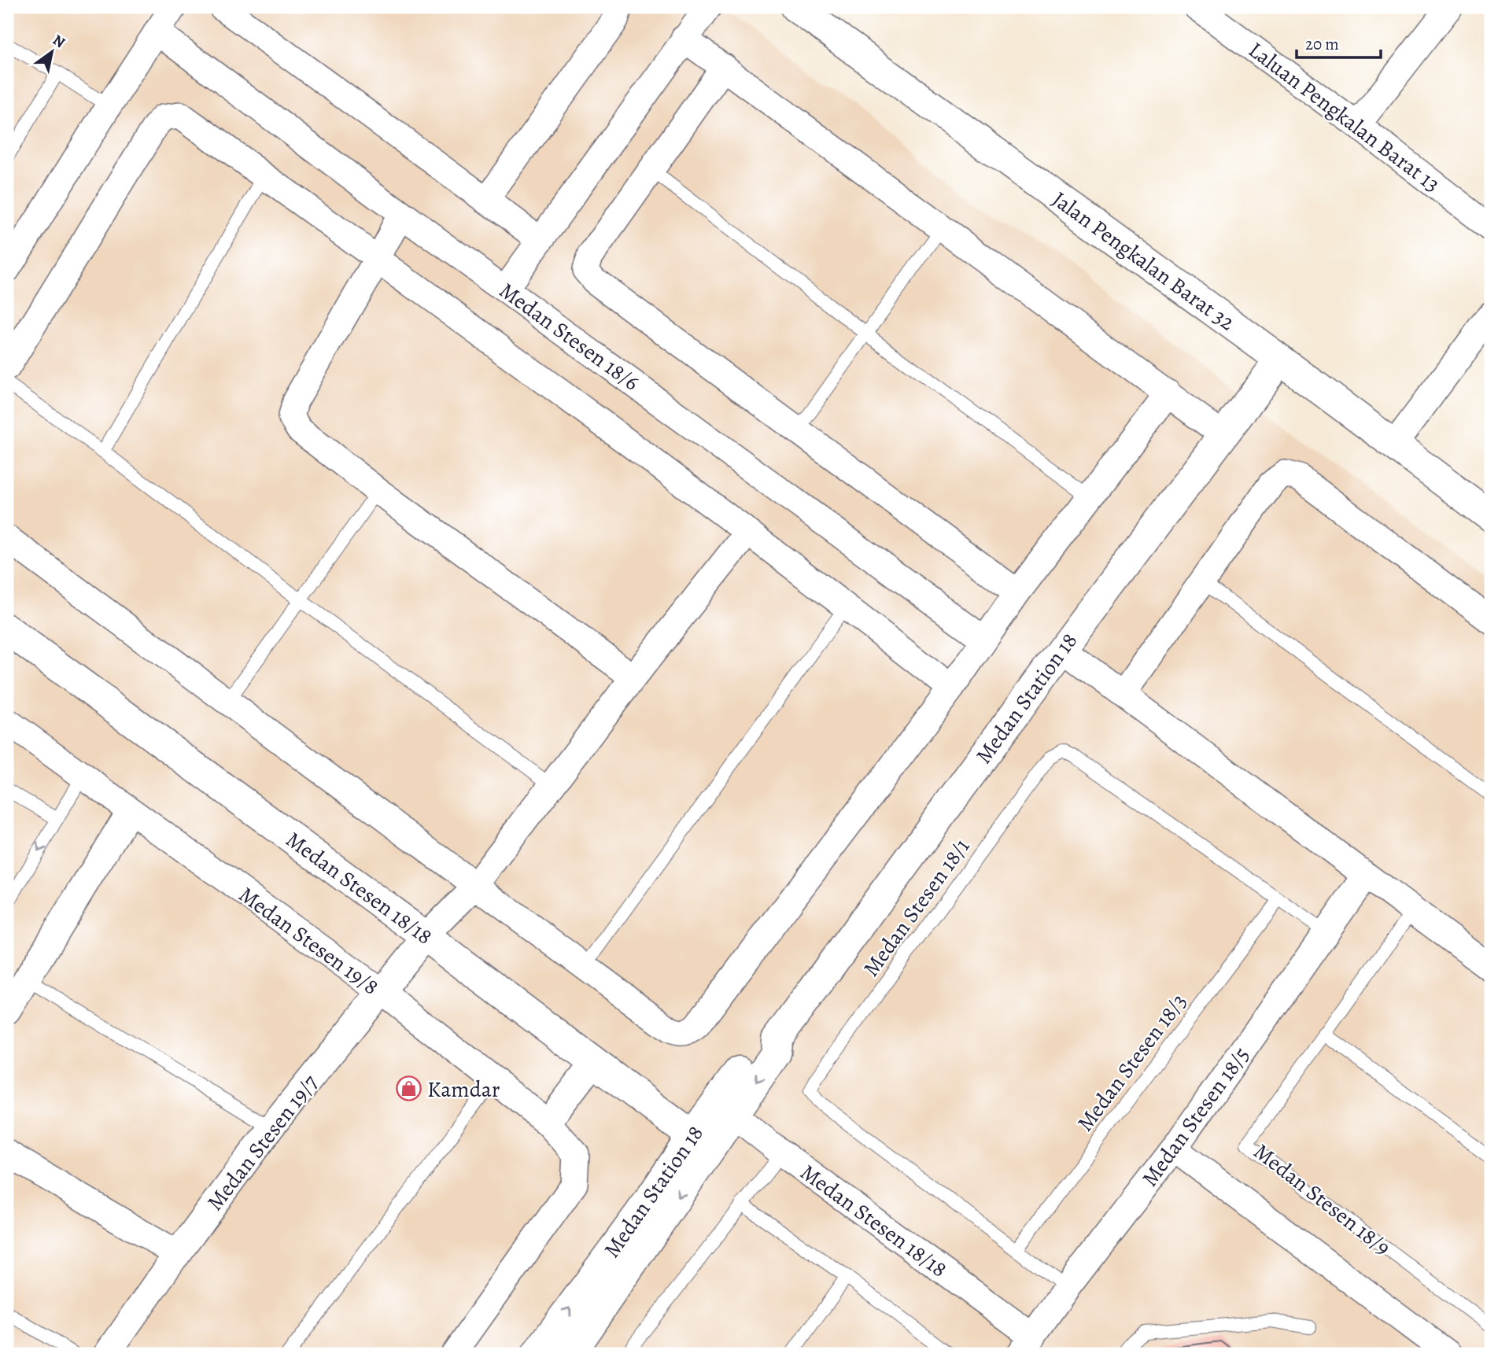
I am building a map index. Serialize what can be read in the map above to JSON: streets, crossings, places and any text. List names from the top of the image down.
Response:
{
  "streets": {
    "street": [
      "Laluan Pengkalan Barat 13",
      "Jalan Pengkalan Barat 32",
      "Medan Stesen 18/6",
      "Medan Station 18",
      "Medan Stesen 18/18",
      "Medan Stesen 19/8",
      "Medan Stesen 18/5",
      "Medan Stesen 19/7"
    ],
    "lane": ["Medan Stesen 18/1", "Medan Stesen 18/3", "Medan Stesen 18/9"]
  },
  "crossings": [
    ["Jalan Pengkalan Barat 32", "Medan Station 18"],
    ["Medan Station 18", "Medan Stesen 18/18"],
    ["Medan Stesen 18/18", "Medan Stesen 18/5"],
    ["Medan Stesen 18/18", "Medan Stesen 19/7"],
    ["Medan Stesen 18/1", "Medan Stesen 18/3"],
    ["Medan Stesen 18/1", "Medan Stesen 18/5"],
    ["Medan Stesen 19/8", "Medan Stesen 19/7"]
  ],
  "places": {
    "shop": ["Kamdar"]
  },
  "scale_bar": "20 m",
  "north": "top right"
}
